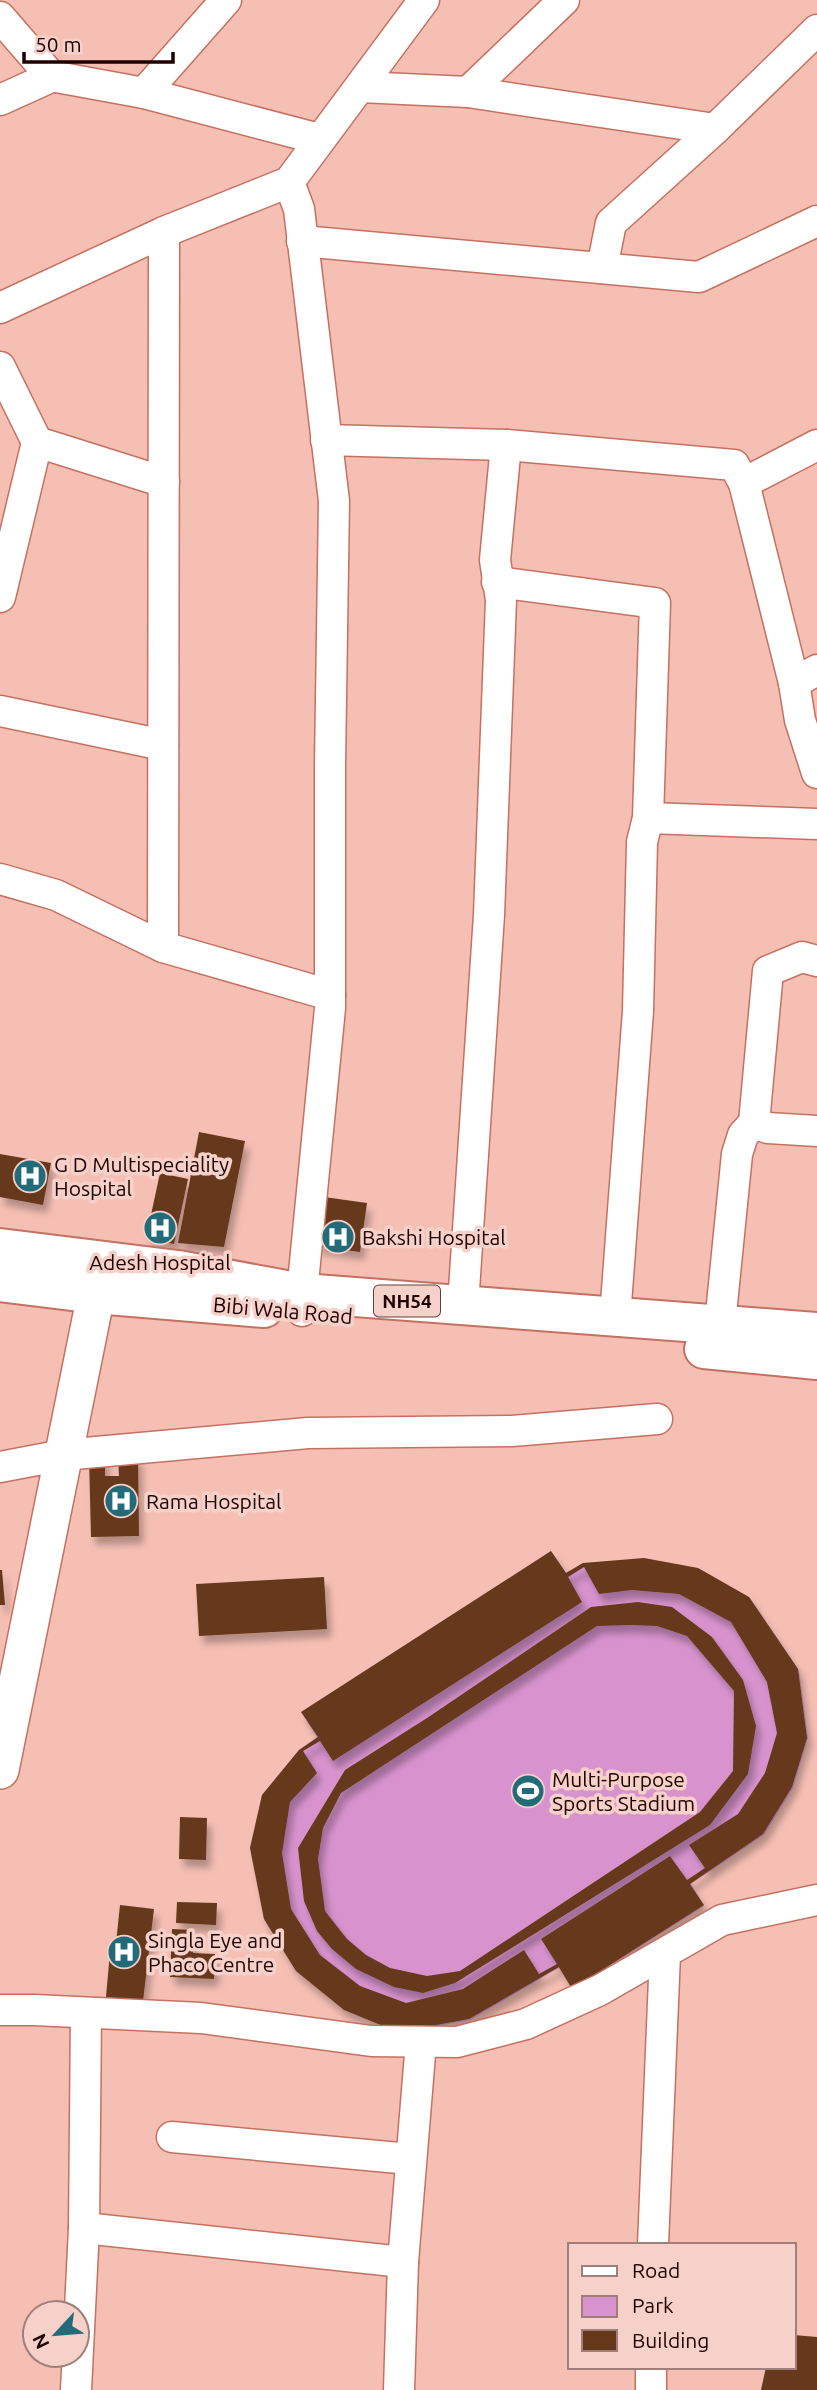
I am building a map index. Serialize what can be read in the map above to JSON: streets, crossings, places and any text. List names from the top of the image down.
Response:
{
  "streets": {
    "highway": ["NH54", "Bibi Wala Road"]
  },
  "crossings": [
    ["NH54", "Bibi Wala Road"]
  ],
  "places": {
    "hospital": [
      "G D Multispeciality Hospital",
      "Adesh Hospital",
      "Bakshi Hospital",
      "Rama Hospital",
      "Singla Eye and Phaco Centre"
    ],
    "sports": ["Multi-Purpose Sports Stadium"]
  },
  "legend": ["Road", "Park", "Building"],
  "scale_bar": "50 m",
  "north": "bottom left"
}
